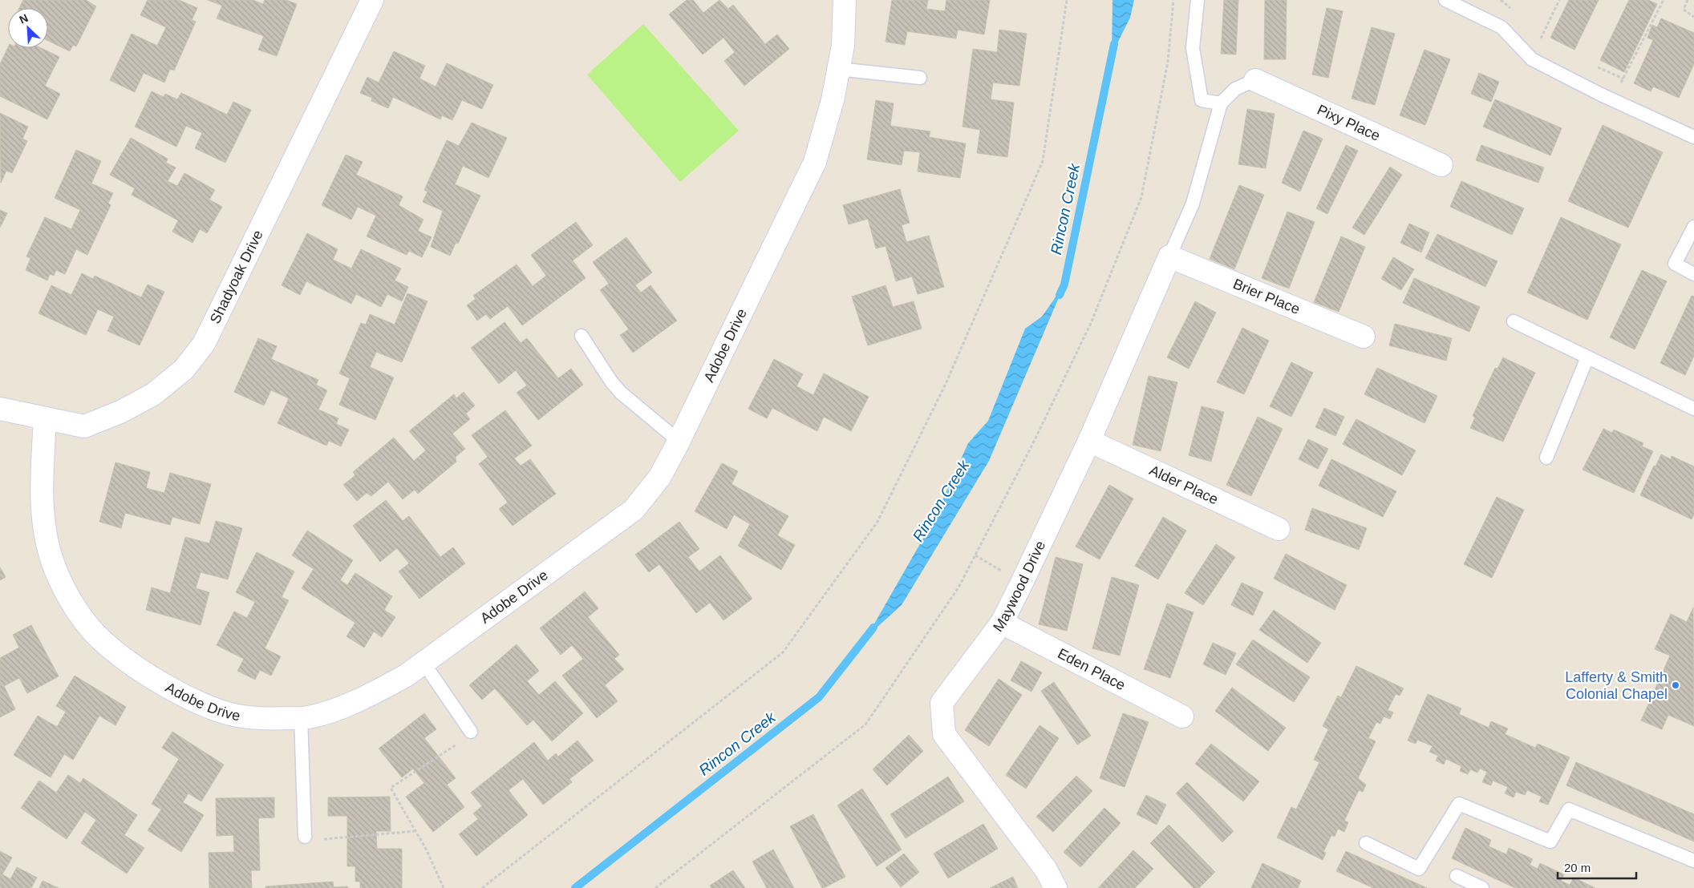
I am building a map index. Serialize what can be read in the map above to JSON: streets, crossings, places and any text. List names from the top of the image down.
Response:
{
  "streets": {
    "street": [
      "Pixy Place",
      "Shadyoak Drive",
      "Brier Place",
      "Adobe Drive",
      "Alder Place",
      "Maywood Drive",
      "Eden Place"
    ]
  },
  "crossings": [
    ["Shadyoak Drive", "Adobe Drive"],
    ["Brier Place", "Maywood Drive"],
    ["Alder Place", "Maywood Drive"],
    ["Maywood Drive", "Eden Place"]
  ],
  "water": ["Rincon Creek"],
  "places": ["Lafferty & Smith Colonial Chapel"],
  "scale_bar": "20 m",
  "north": "top left"
}
